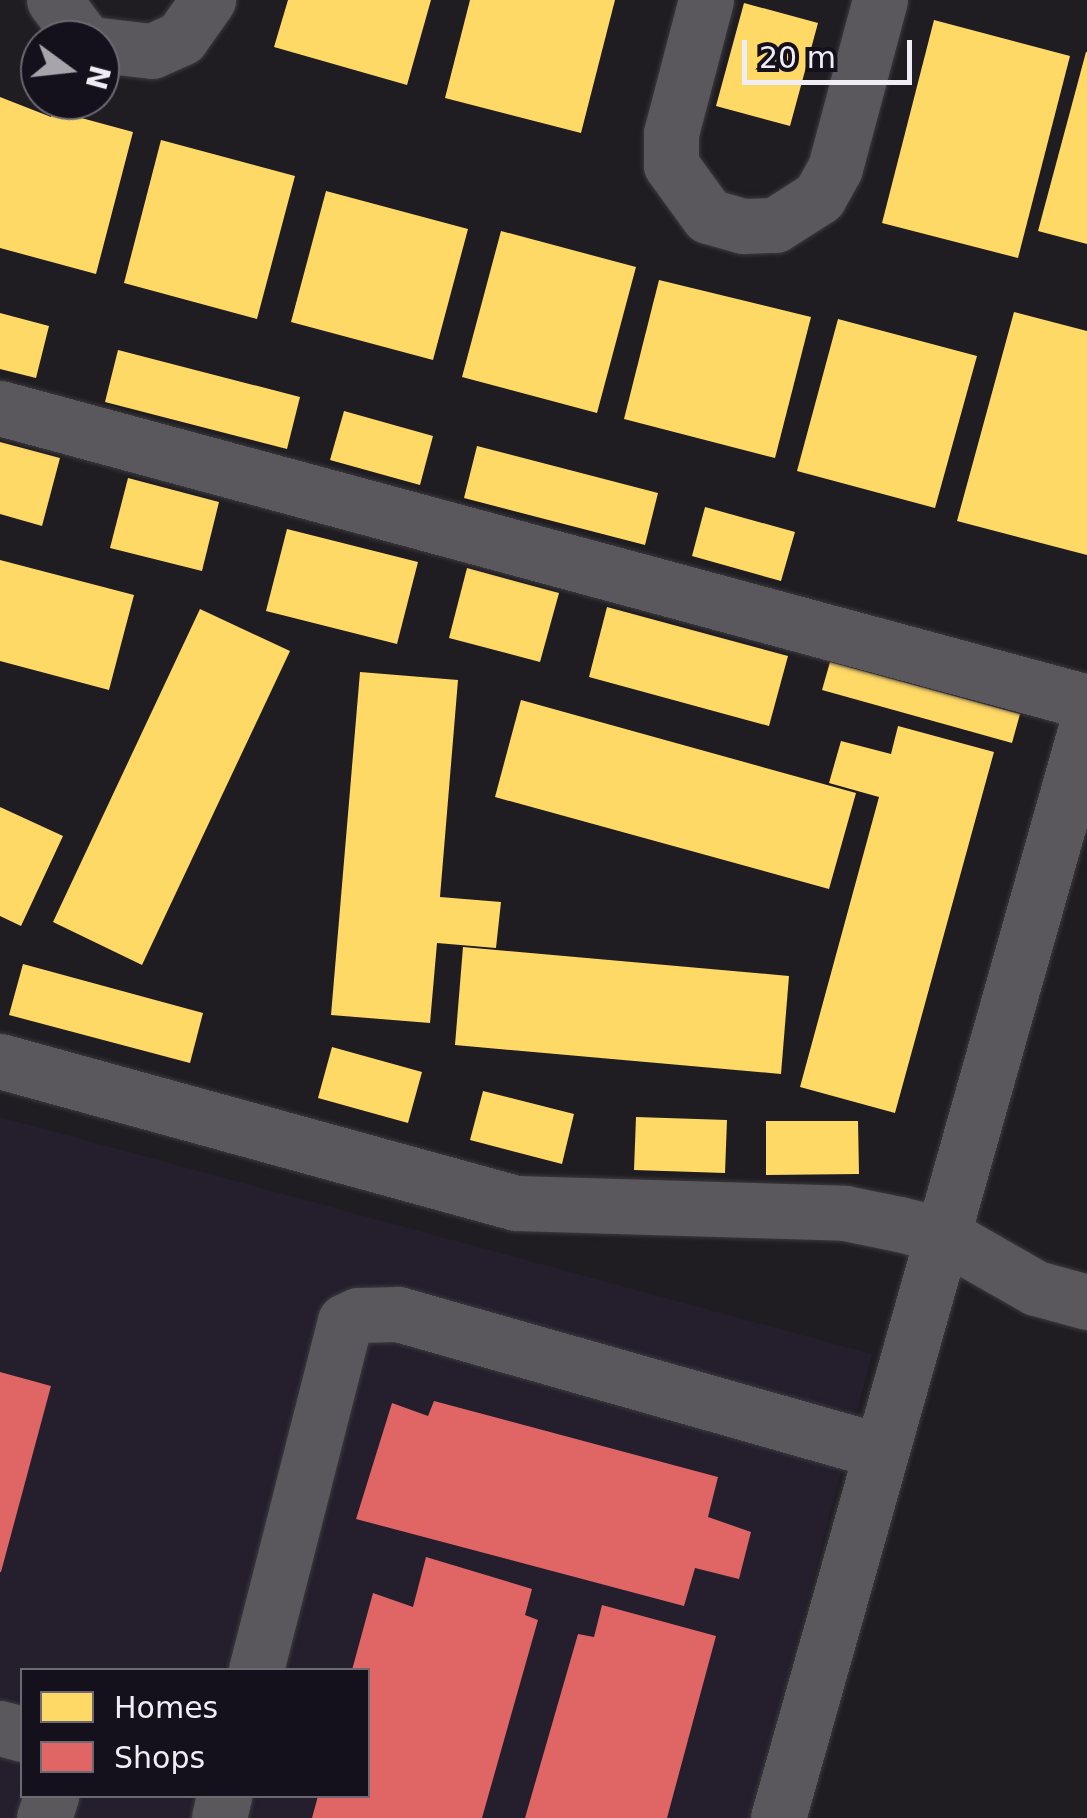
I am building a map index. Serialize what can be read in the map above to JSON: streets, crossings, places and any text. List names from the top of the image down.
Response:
{
  "legend": ["Homes", "Shops"],
  "scale_bar": "20 m",
  "north": "right"
}
